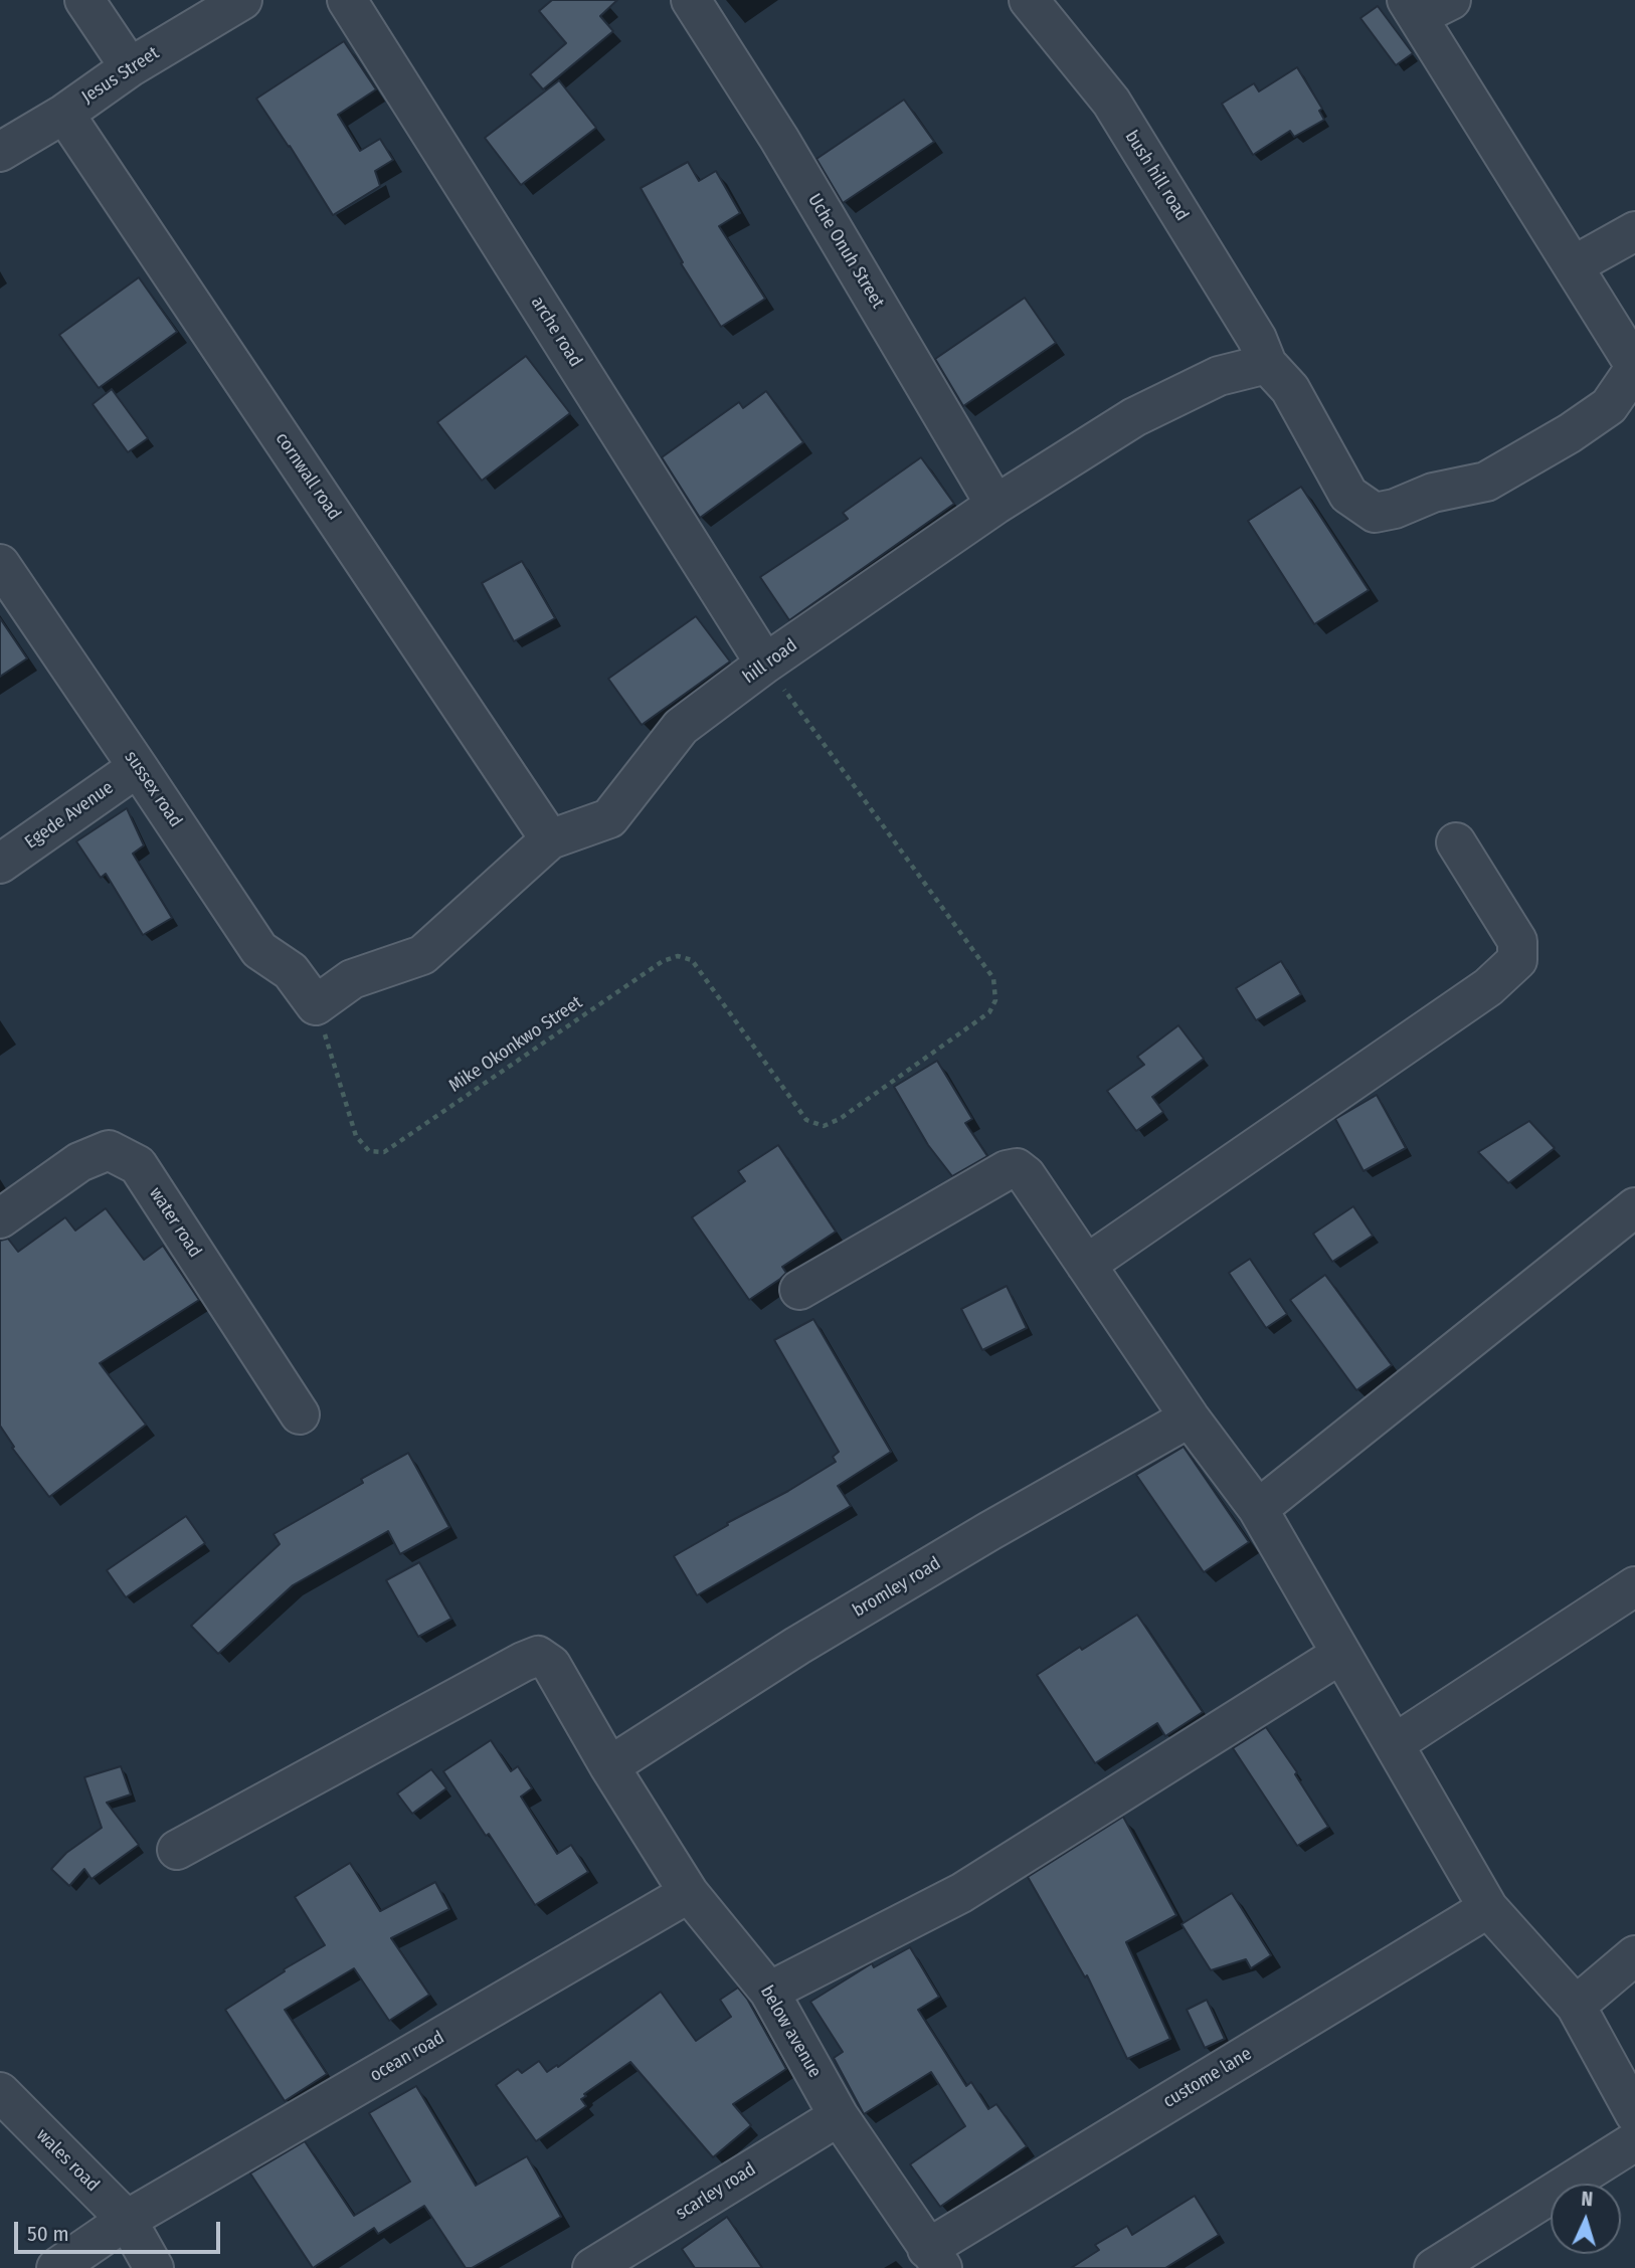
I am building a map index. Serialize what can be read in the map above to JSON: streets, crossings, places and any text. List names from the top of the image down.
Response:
{
  "streets": {
    "street": [
      "Jesus Street",
      "bush hill road",
      "Uche Onuh Street",
      "arche road",
      "cornwall road",
      "hill road",
      "sussex road",
      "Egede Avenue",
      "water road",
      "bromley road",
      "below avenue",
      "ocean road",
      "custome lane",
      "wales road",
      "scarley road"
    ],
    "path": ["Mike Okonkwo Street"]
  },
  "crossings": [
    ["Jesus Street", "cornwall road"],
    ["bush hill road", "hill road"],
    ["Uche Onuh Street", "hill road"],
    ["arche road", "hill road"],
    ["arche road", "Mike Okonkwo Street"],
    ["cornwall road", "hill road"],
    ["hill road", "sussex road"],
    ["hill road", "Mike Okonkwo Street"],
    ["sussex road", "Egede Avenue"],
    ["sussex road", "Mike Okonkwo Street"],
    ["bromley road", "below avenue"],
    ["below avenue", "ocean road"],
    ["below avenue", "custome lane"],
    ["below avenue", "scarley road"],
    ["ocean road", "wales road"]
  ],
  "scale_bar": "50 m",
  "north": "top"
}
